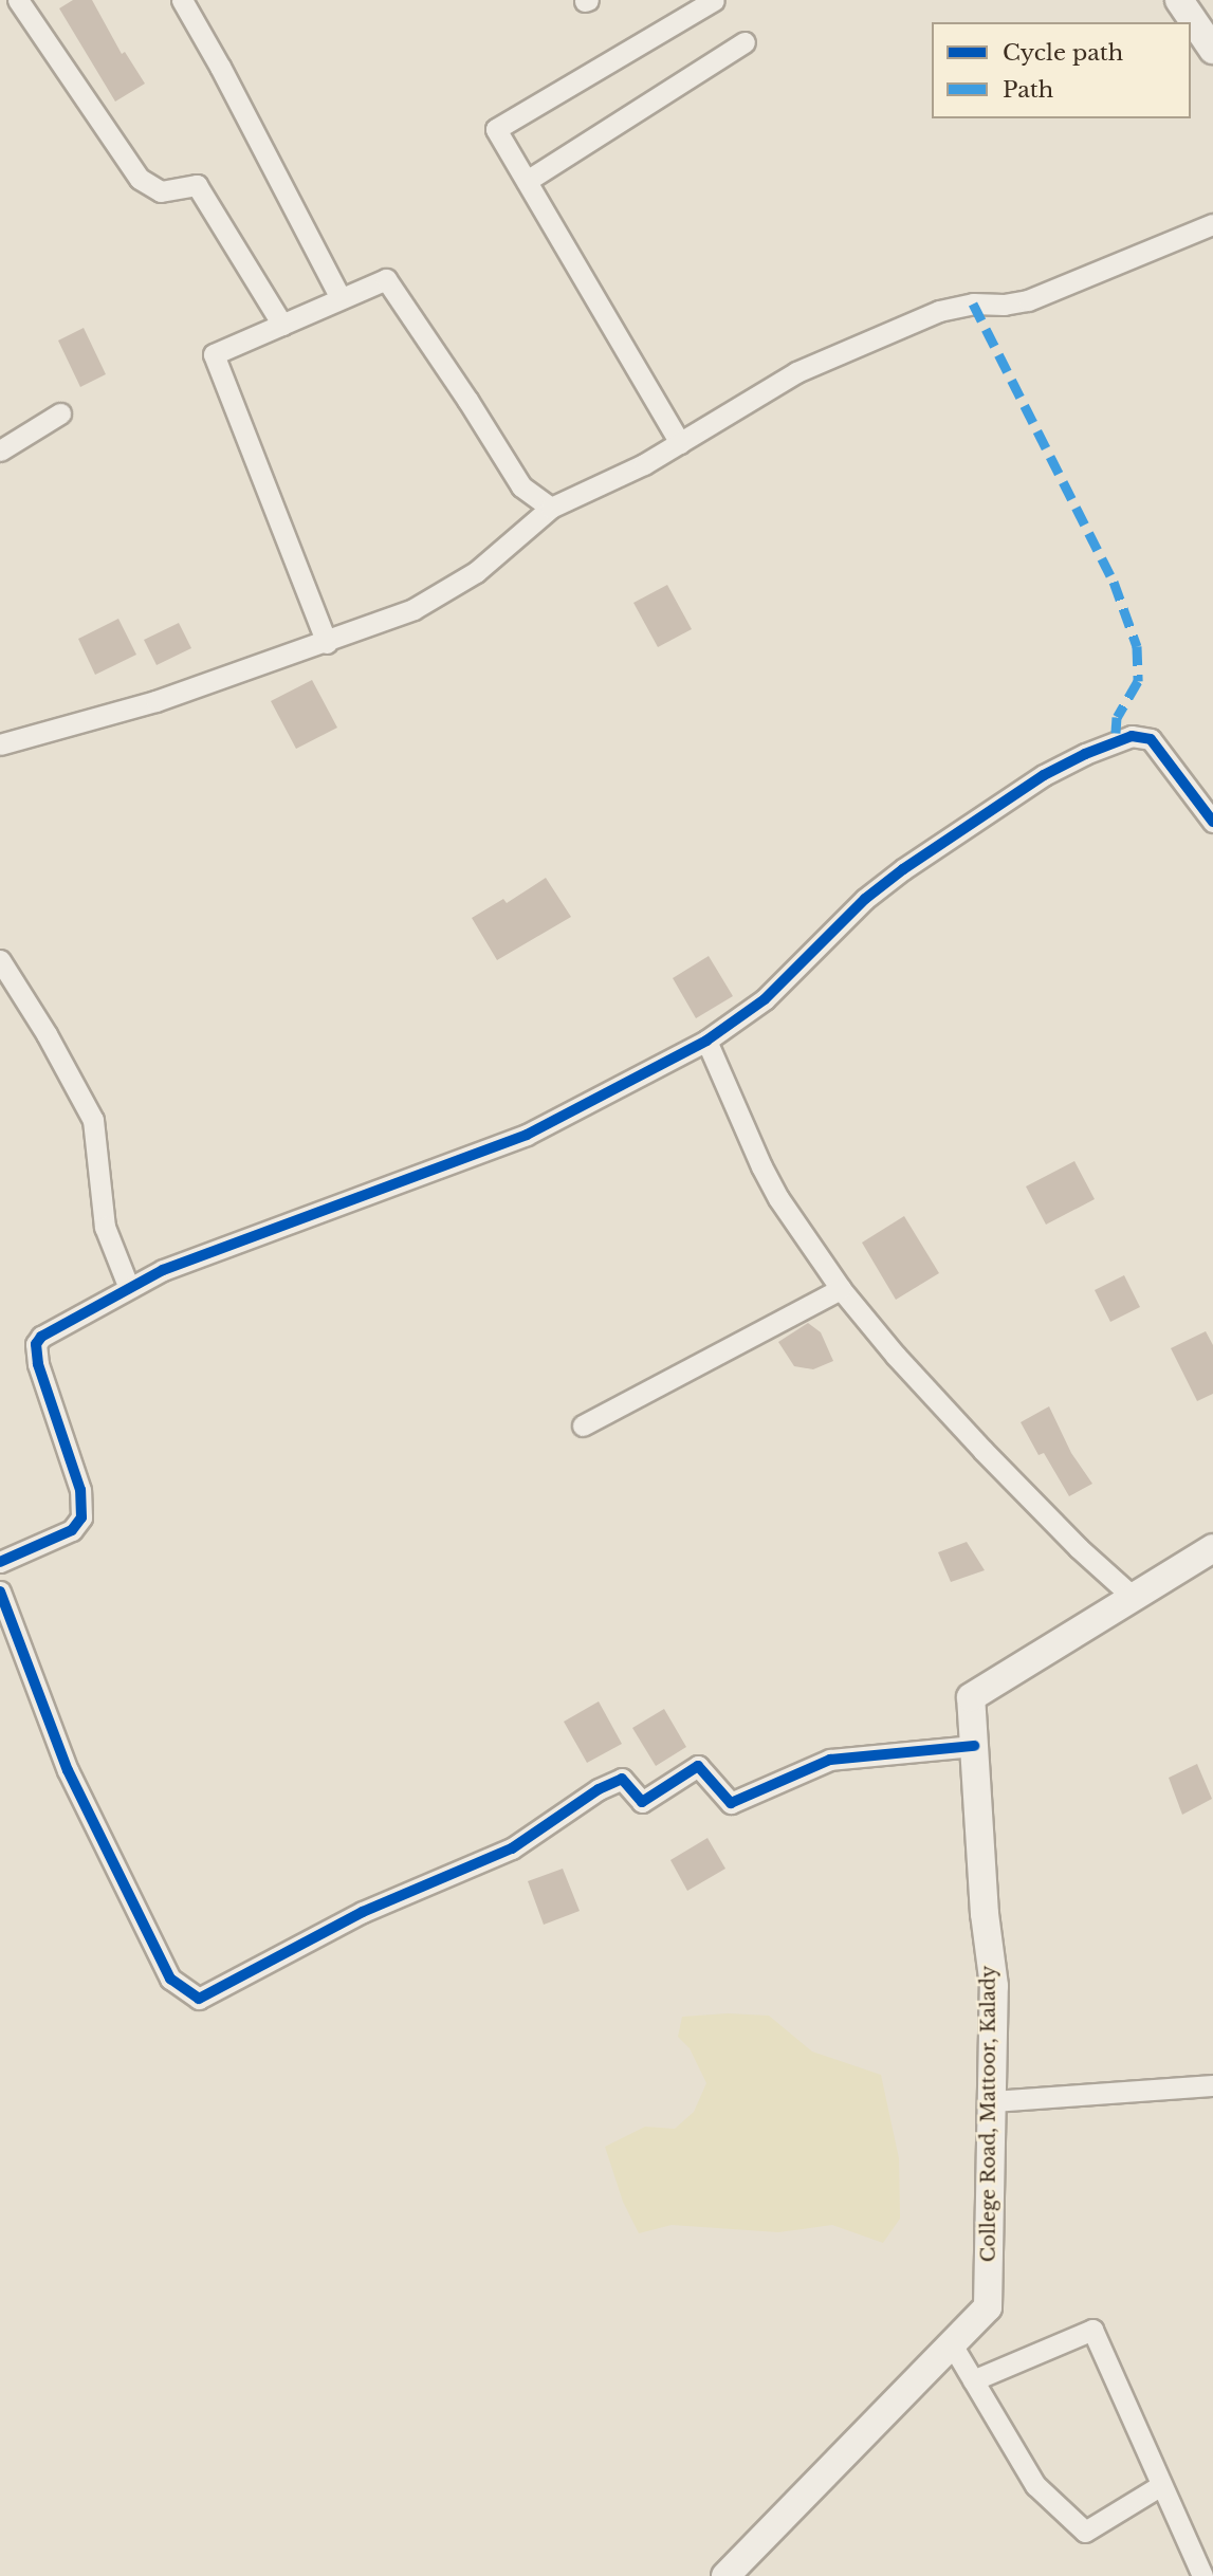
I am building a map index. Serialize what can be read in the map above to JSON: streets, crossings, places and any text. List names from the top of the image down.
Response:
{
  "streets": {
    "street": ["College Road, Mattoor, Kalady"]
  },
  "legend": ["Cycle path", "Path"]
}
